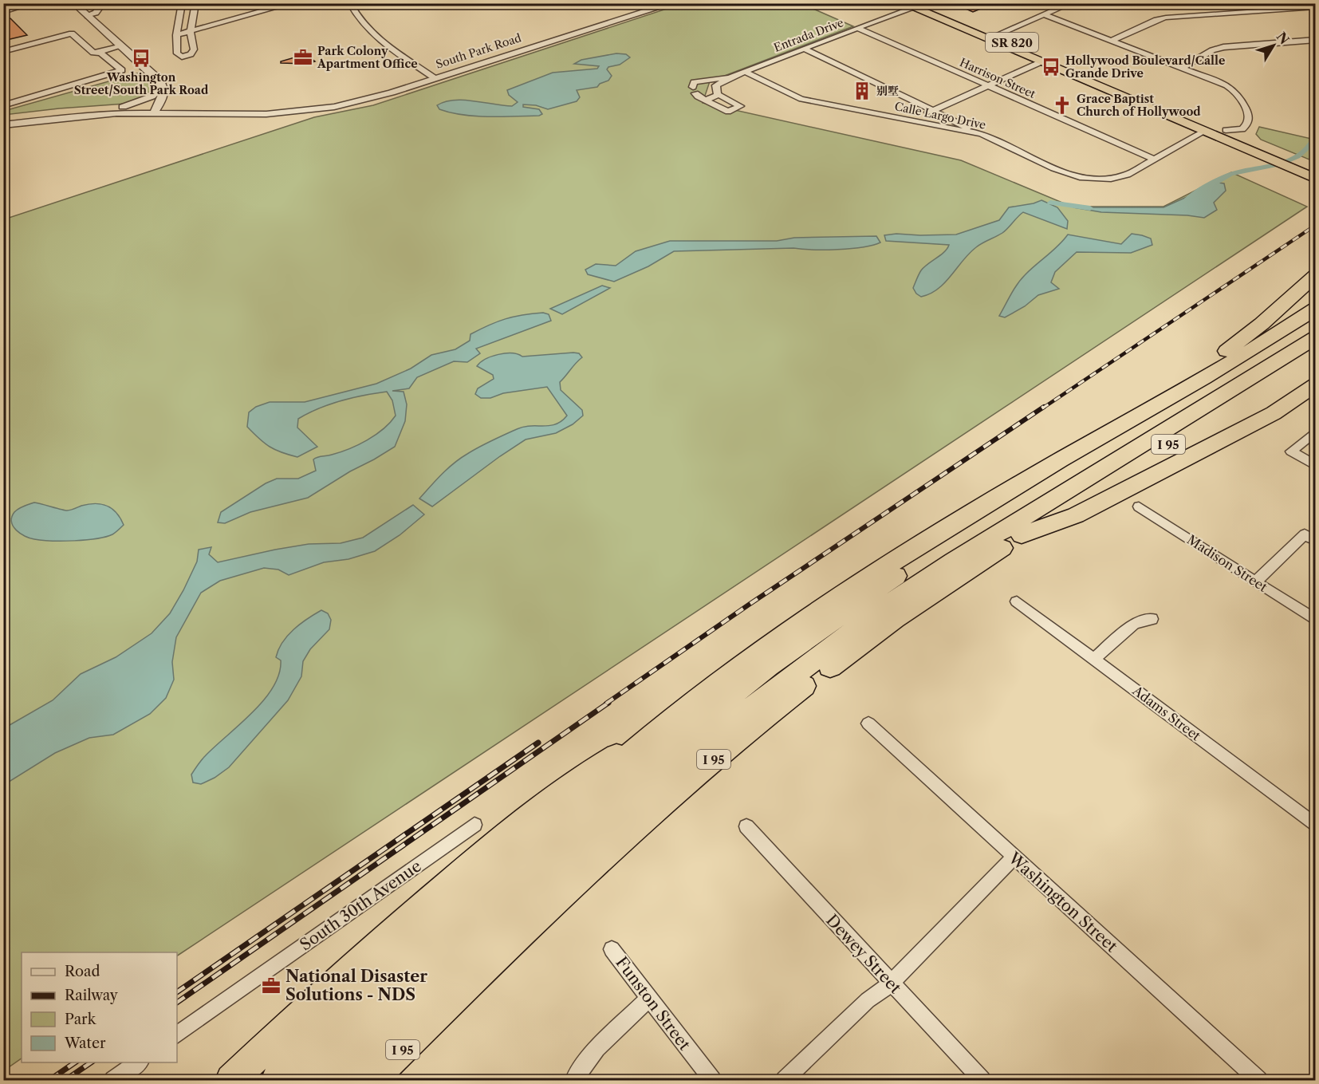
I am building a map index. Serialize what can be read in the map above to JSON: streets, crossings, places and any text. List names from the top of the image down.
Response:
{
  "streets": {
    "highway": ["SR 820", "I 95"],
    "street": [
      "Entrada Drive",
      "South Park Road",
      "Harrison Street",
      "Calle Largo Drive",
      "Madison Street",
      "Adams Street",
      "Washington Street",
      "South 30th Avenue",
      "Dewey Street",
      "Funston Street"
    ]
  },
  "crossings": [
    ["Entrada Drive", "SR 820"],
    ["Entrada Drive", "Harrison Street"],
    ["Entrada Drive", "Calle Largo Drive"],
    ["SR 820", "Calle Largo Drive"],
    ["Harrison Street", "Calle Largo Drive"]
  ],
  "places": {
    "office": ["Park Colony Apartment Office", "National Disaster Solutions - NDS"],
    "bus stop": ["Washington Street/South Park Road", "Hollywood Boulevard/Calle Grande Drive"],
    "building": ["别墅"],
    "church": ["Grace Baptist Church of Hollywood"]
  },
  "legend": [
    "Road",
    "Railway",
    "Park",
    "Water"
  ],
  "north": "top right"
}
